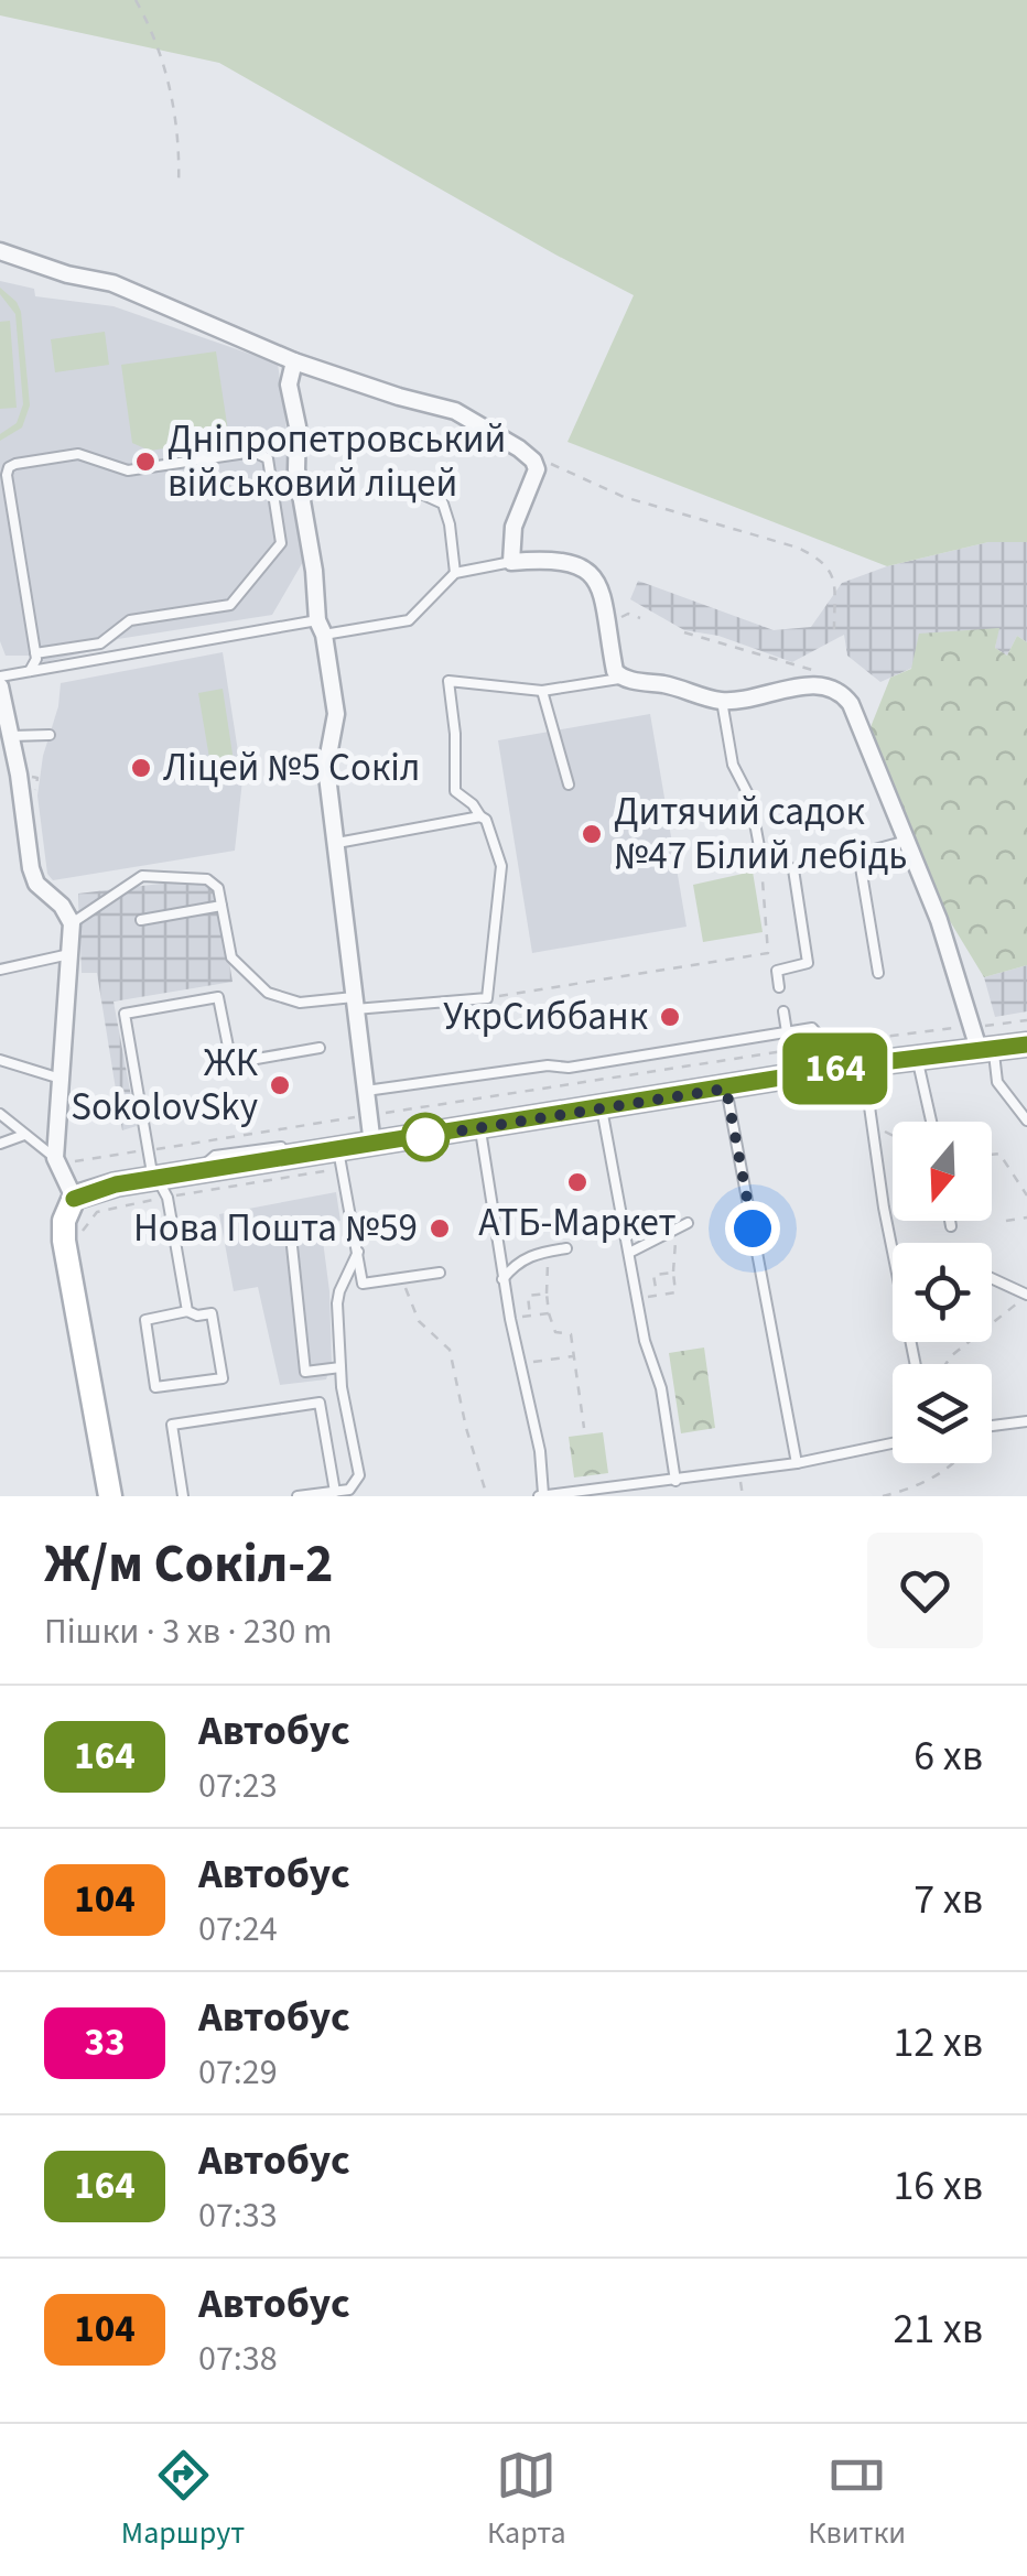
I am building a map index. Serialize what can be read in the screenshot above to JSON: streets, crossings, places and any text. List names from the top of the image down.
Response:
{
  "places": [
    "Дніпропетровський військовий ліцей",
    "Ліцей №5 Сокіл",
    "Дитячий садок №47 Білий лебідь",
    "УкрСиббанк",
    "ЖК SokolovSky",
    "АТБ-Маркет",
    "Нова Пошта №59"
  ],
  "lines": ["bus line 164"],
  "north": "bottom",
  "page": {
    "on_map": "164",
    "heading": ["Ж/м Сокіл-2", "Пішки · 3 хв · 230 m"],
    "list": [
      {
        "mark": "164",
        "name": "Автобус",
        "note": "07:23",
        "value": "6 хв"
      },
      {
        "mark": "104",
        "name": "Автобус",
        "note": "07:24",
        "value": "7 хв"
      },
      {
        "mark": "33",
        "name": "Автобус",
        "note": "07:29",
        "value": "12 хв"
      },
      {
        "mark": "164",
        "name": "Автобус",
        "note": "07:33",
        "value": "16 хв"
      },
      {
        "mark": "104",
        "name": "Автобус",
        "note": "07:38",
        "value": "21 хв"
      }
    ],
    "tabs": ["Маршрут", "Карта", "Квитки"]
  }
}
